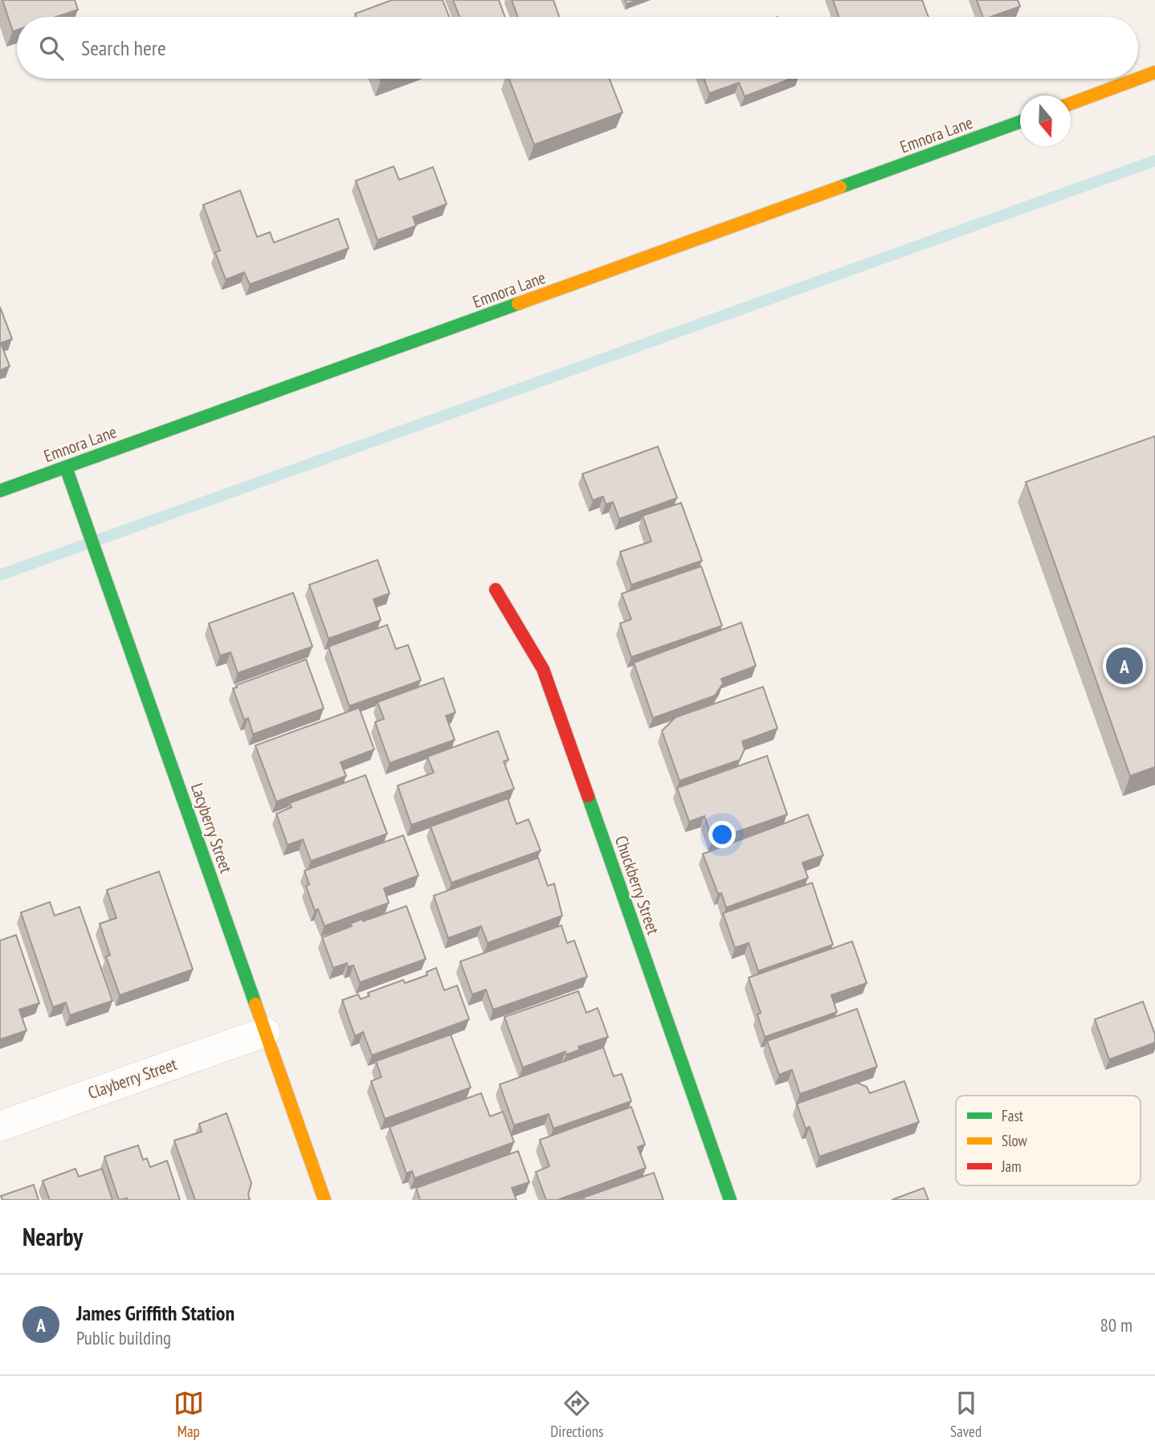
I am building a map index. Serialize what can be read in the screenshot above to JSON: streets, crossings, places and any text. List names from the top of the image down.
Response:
{
  "streets": {
    "street": [
      "Emnora Lane",
      "Lacyberry Street",
      "Chuckberry Street",
      "Clayberry Street"
    ]
  },
  "crossings": [
    ["Emnora Lane", "Lacyberry Street"],
    ["Lacyberry Street", "Clayberry Street"]
  ],
  "legend": ["Fast", "Slow", "Jam"],
  "north": "bottom",
  "page": {
    "search": "Search here",
    "pins": "A",
    "heading": "Nearby",
    "list": [
      {
        "mark": "A",
        "name": "James Griffith Station",
        "note": "Public building",
        "value": "80 m"
      }
    ],
    "nav": ["Map", "Directions", "Saved"]
  }
}
